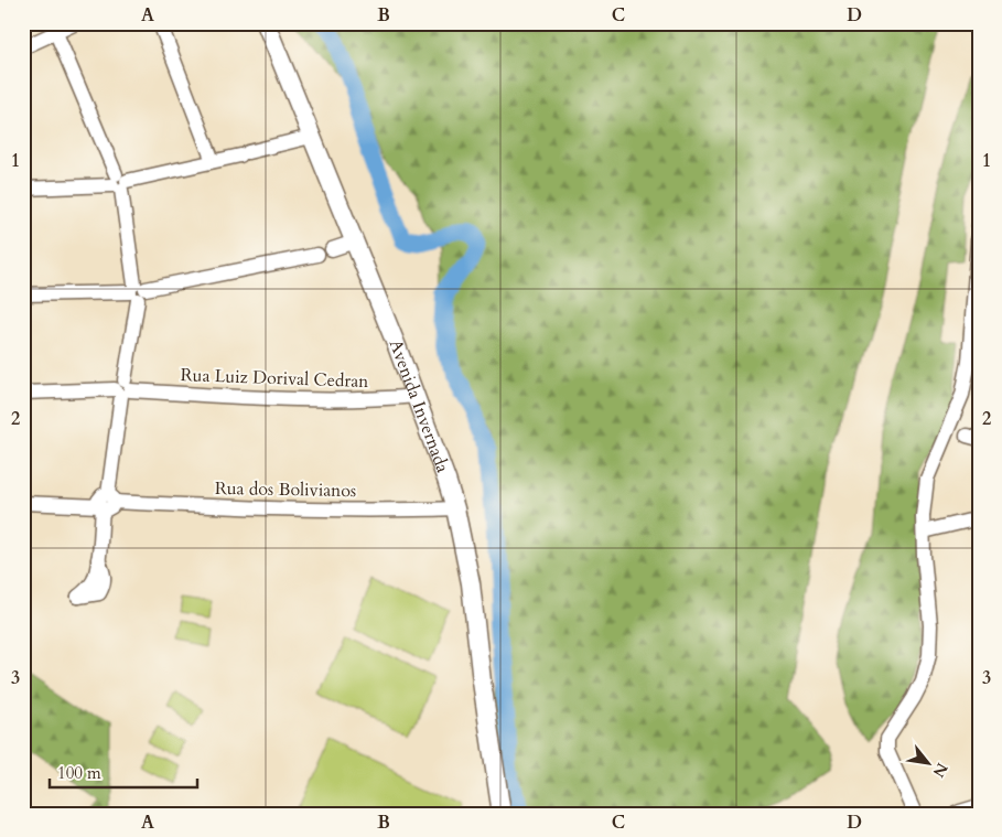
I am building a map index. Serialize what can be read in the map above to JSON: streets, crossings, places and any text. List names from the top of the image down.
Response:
{
  "streets": {
    "main road": ["Avenida Invernada"],
    "street": ["Rua Luiz Dorival Cedran", "Rua dos Bolivianos"]
  },
  "crossings": [
    ["Rua Luiz Dorival Cedran", "Avenida Invernada"],
    ["Avenida Invernada", "Rua dos Bolivianos"]
  ],
  "scale_bar": "100 m",
  "north": "bottom right",
  "grid": {
    "columns": [
      "A",
      "B",
      "C",
      "D"
    ],
    "rows": ["1", "2", "3"]
  }
}
